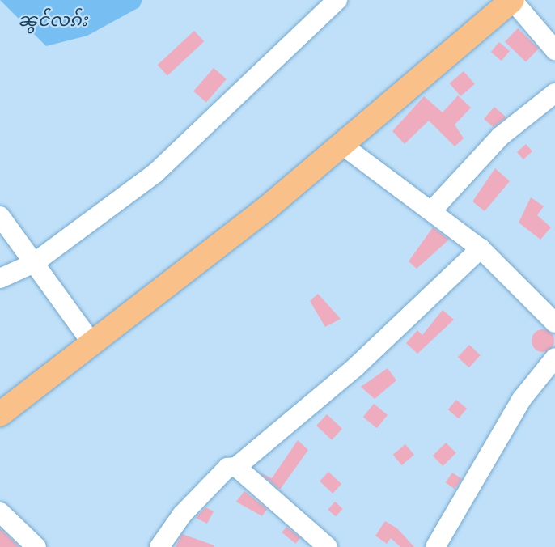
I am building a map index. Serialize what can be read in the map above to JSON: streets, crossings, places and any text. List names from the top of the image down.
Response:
{
  "water": ["ၼွင်လၵ်း"]
}
